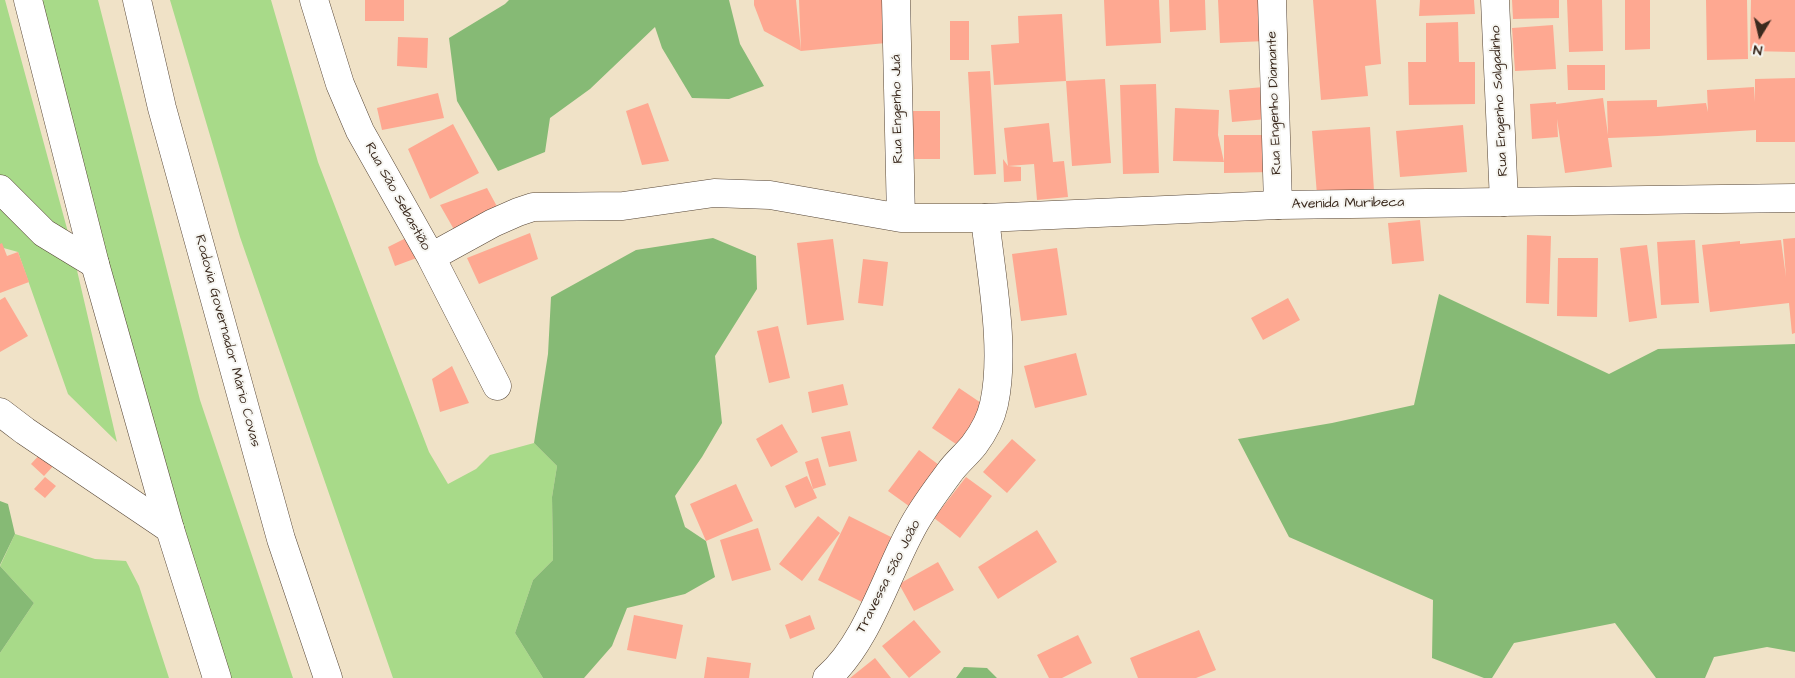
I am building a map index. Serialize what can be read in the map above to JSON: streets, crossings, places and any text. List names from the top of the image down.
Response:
{
  "streets": {
    "main road": [
      "Rua Engenho Salgadinho",
      "Rua Engenho Diamante",
      "Rua Engenho Juá",
      "Rua São Sebastião",
      "Avenida Muribeca",
      "Rodovia Governador Mário Covas",
      "Travessa São João"
    ]
  },
  "crossings": [
    ["Rua Engenho Salgadinho", "Avenida Muribeca"],
    ["Rua Engenho Diamante", "Avenida Muribeca"],
    ["Rua Engenho Juá", "Avenida Muribeca"],
    ["Rua São Sebastião", "Avenida Muribeca"],
    ["Avenida Muribeca", "Travessa São João"]
  ],
  "north": "bottom"
}
